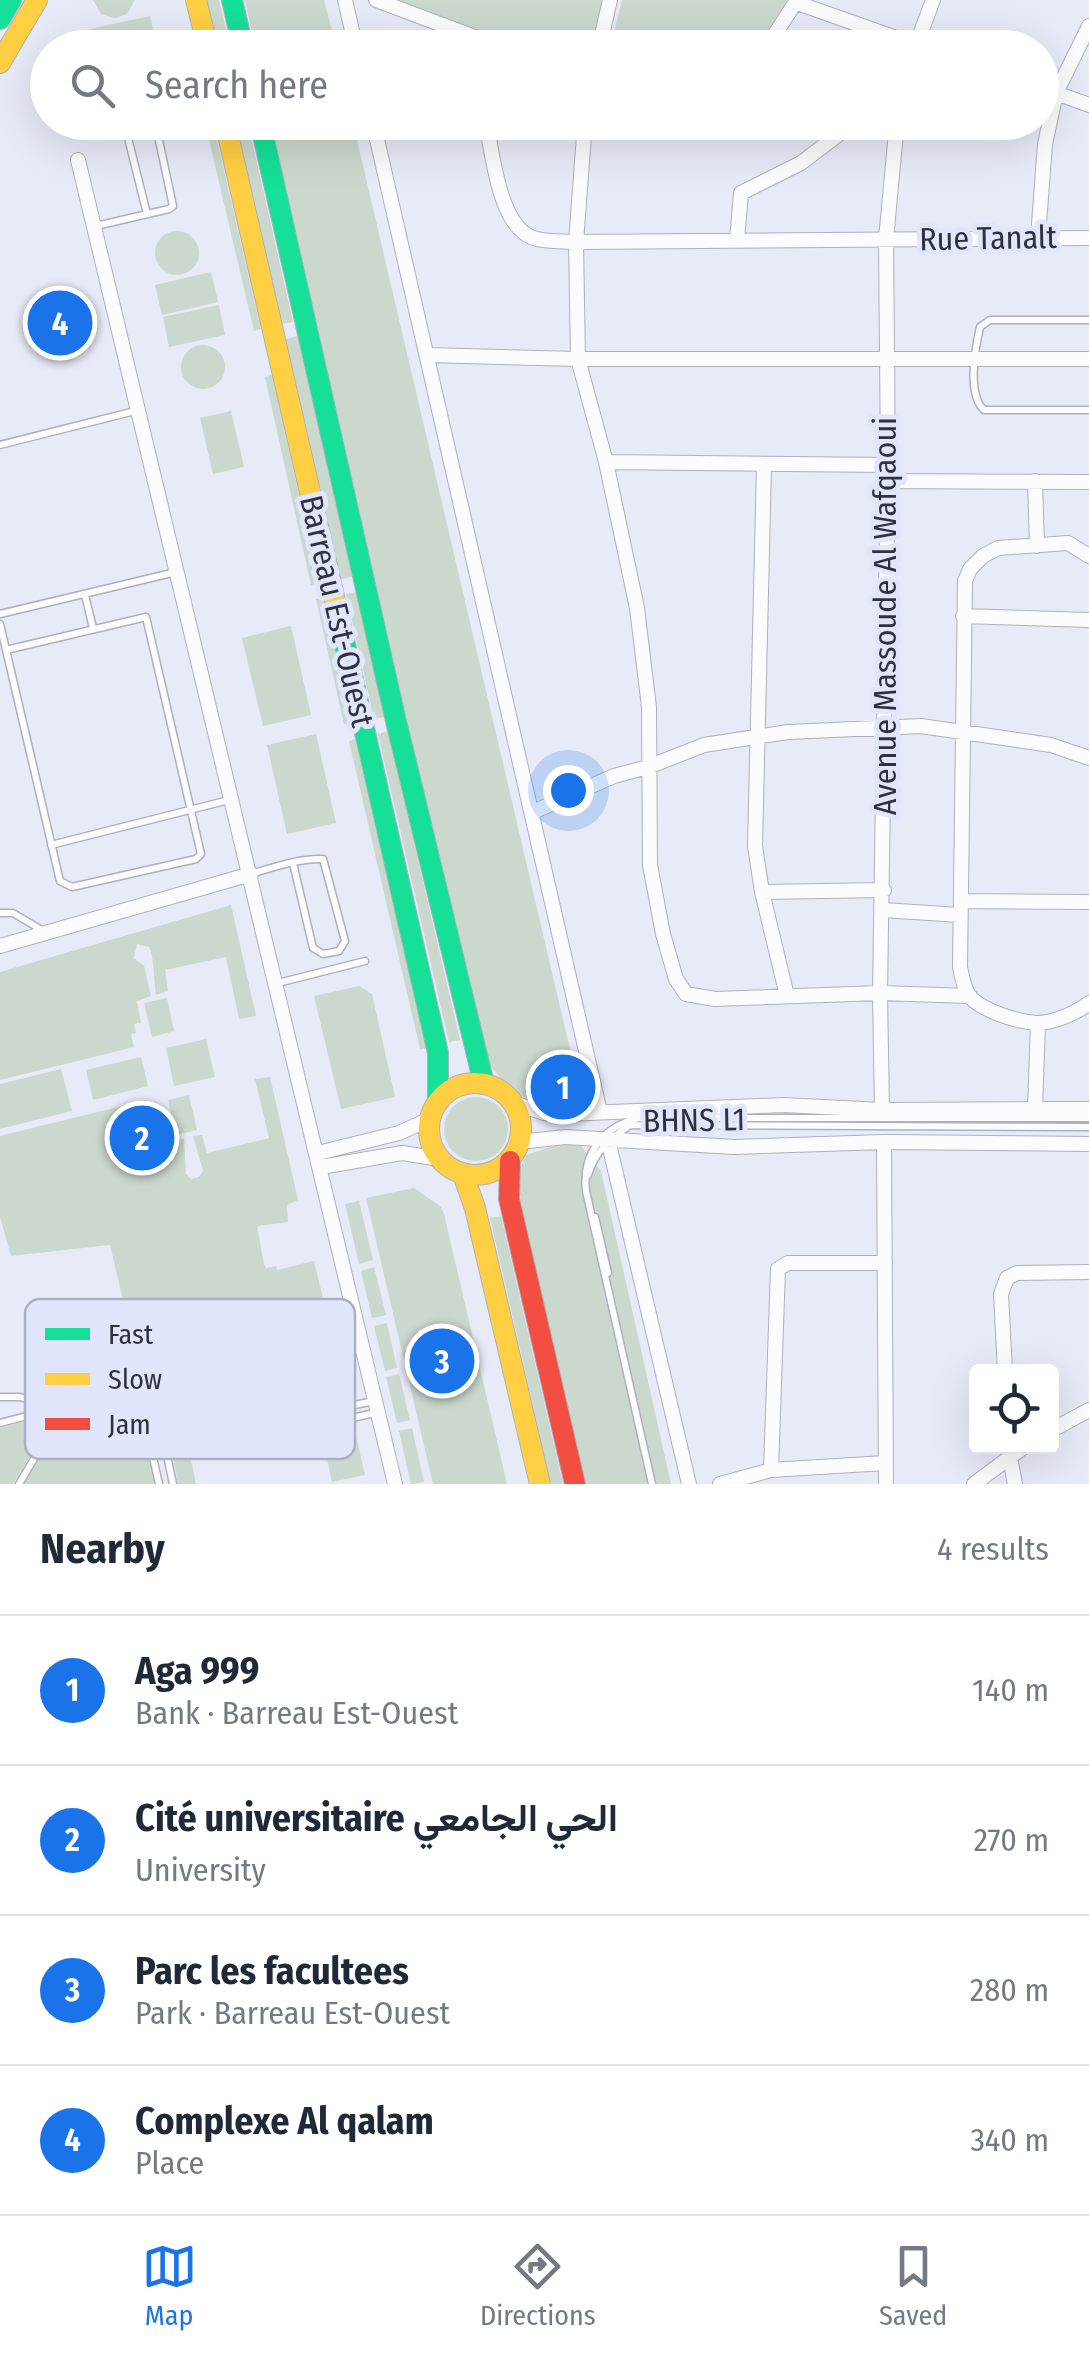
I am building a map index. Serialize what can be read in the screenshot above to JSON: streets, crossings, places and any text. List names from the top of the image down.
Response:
{
  "streets": {
    "main road": ["Barreau Est-Ouest"],
    "street": ["Rue Tanalt", "Avenue Massoude Al Wafqaoui"],
    "lane": ["BHNS L1"]
  },
  "crossings": [
    ["Rue Tanalt", "Avenue Massoude Al Wafqaoui"]
  ],
  "legend": ["Fast", "Slow", "Jam"],
  "page": {
    "search": "Search here",
    "pins": [
      "4",
      "1",
      "2",
      "3"
    ],
    "heading": ["Nearby", "4 results"],
    "list": [
      {
        "mark": "1",
        "name": "Aga 999",
        "note": "Bank · Barreau Est-Ouest",
        "value": "140 m"
      },
      {
        "mark": "2",
        "name": "Cité universitaire الحي الجامعي",
        "note": "University",
        "value": "270 m"
      },
      {
        "mark": "3",
        "name": "Parc les facultees",
        "note": "Park · Barreau Est-Ouest",
        "value": "280 m"
      },
      {
        "mark": "4",
        "name": "Complexe Al qalam",
        "note": "Place",
        "value": "340 m"
      }
    ],
    "nav": ["Map", "Directions", "Saved"]
  }
}
